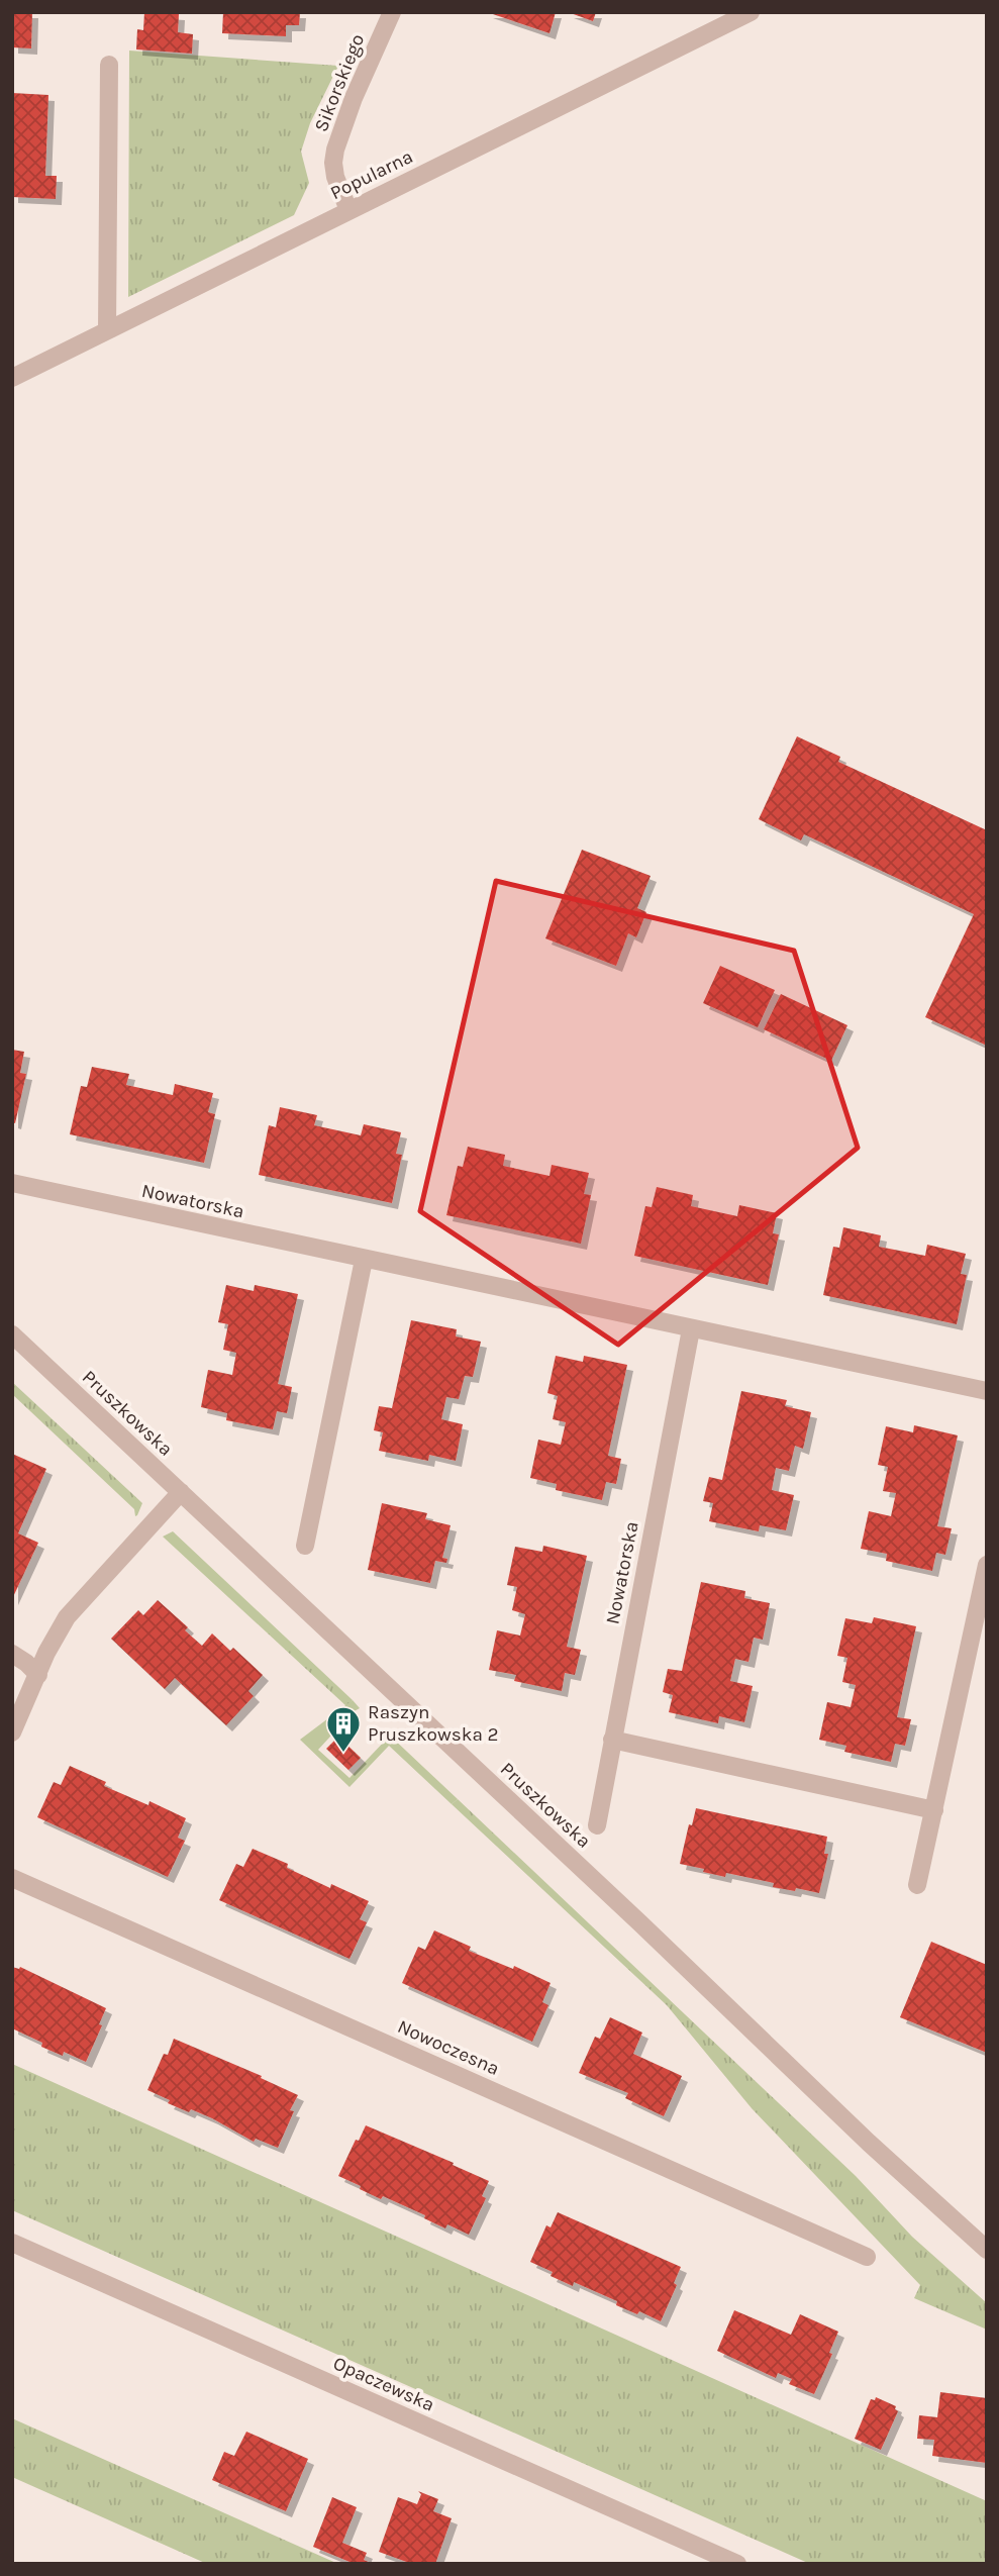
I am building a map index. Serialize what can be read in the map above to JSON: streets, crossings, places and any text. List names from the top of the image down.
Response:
{
  "streets": {
    "street": [
      "Sikorskiego",
      "Popularna",
      "Nowatorska",
      "Pruszkowska",
      "Nowoczesna",
      "Opaczewska"
    ]
  },
  "crossings": [
    ["Sikorskiego", "Popularna"]
  ],
  "places": {
    "building": ["Raszyn Pruszkowska 2"]
  }
}
